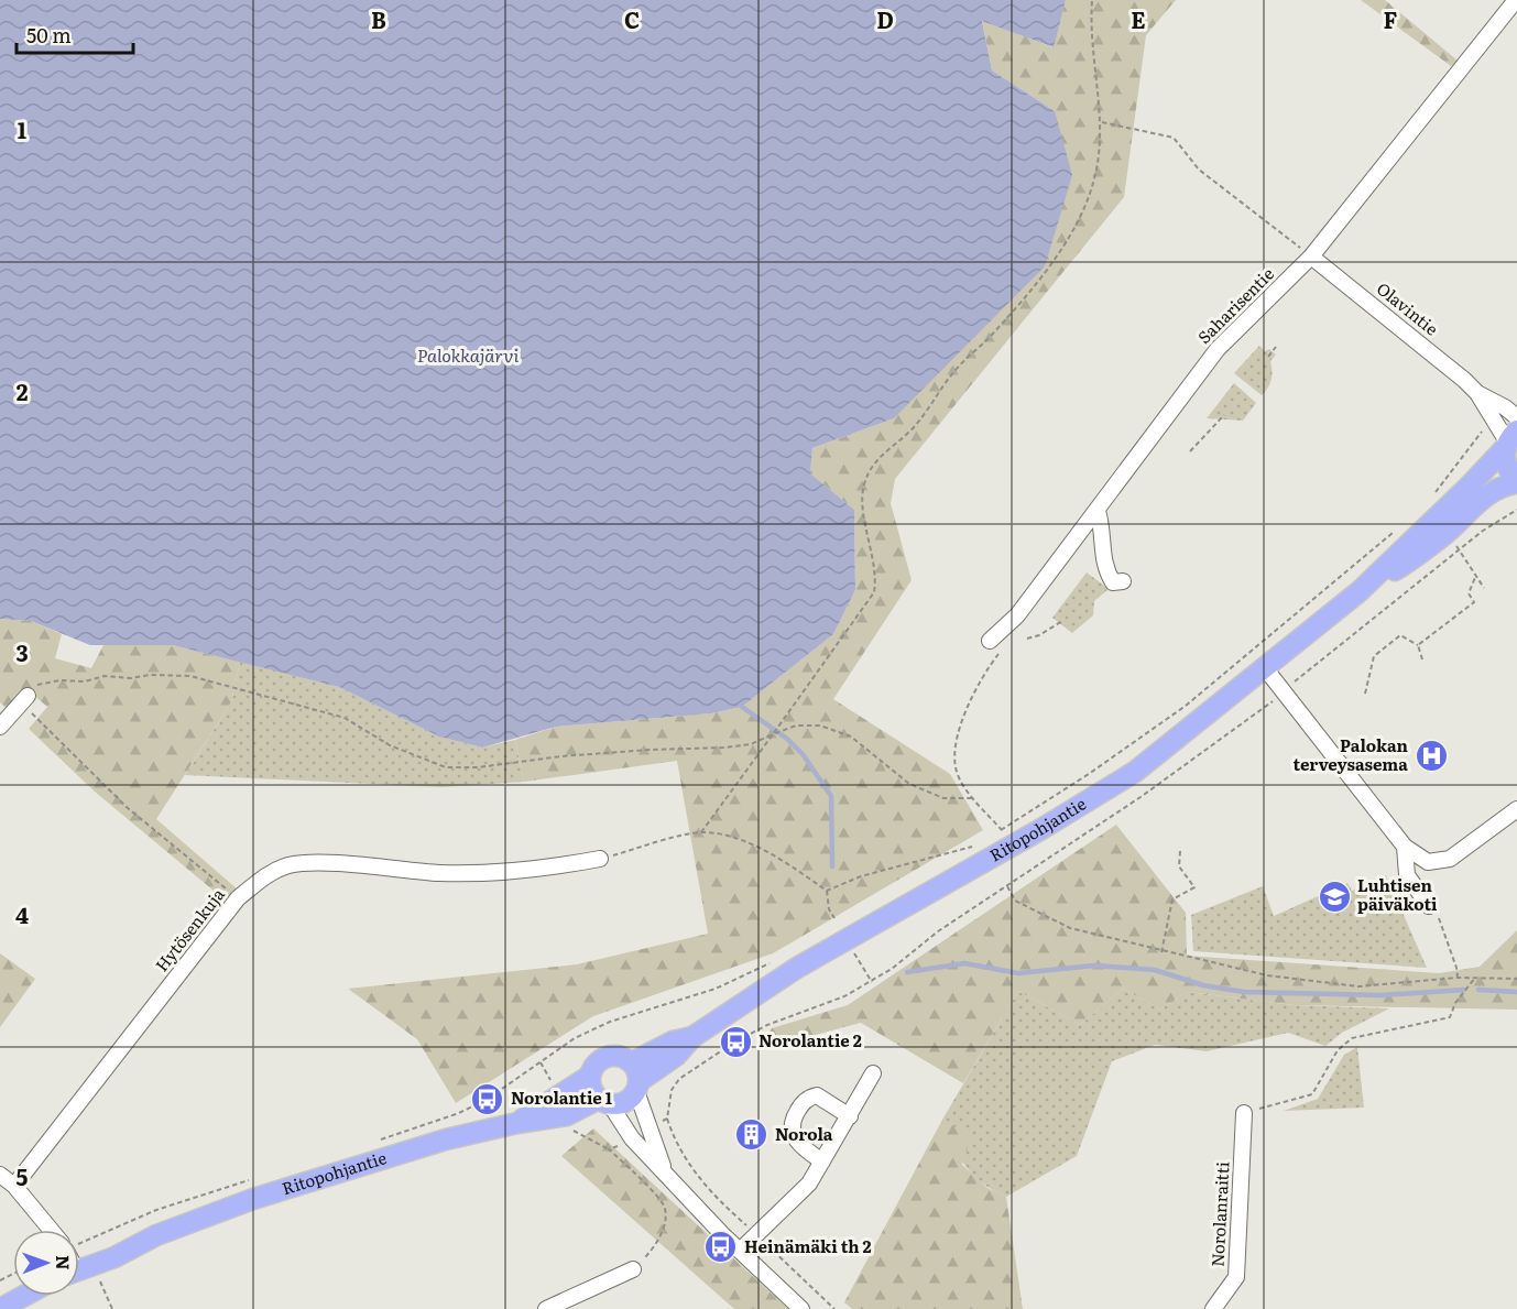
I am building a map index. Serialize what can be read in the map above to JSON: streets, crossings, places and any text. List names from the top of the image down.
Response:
{
  "streets": {
    "main road": ["Ritopohjantie"],
    "street": [
      "Saharisentie",
      "Olavintie",
      "Hytösenkuja",
      "Norolanraitti"
    ]
  },
  "crossings": [
    ["Saharisentie", "Olavintie"],
    ["Olavintie", "Ritopohjantie"]
  ],
  "water": ["Palokkajärvi"],
  "places": {
    "hospital": ["Palokan terveysasema"],
    "school or university": ["Luhtisen päiväkoti"],
    "bus stop": ["Norolantie 2", "Norolantie 1", "Heinämäki th 2"],
    "building": ["Norola"]
  },
  "scale_bar": "50 m",
  "north": "right",
  "grid": {
    "columns": [
      "B",
      "C",
      "D",
      "E",
      "F"
    ],
    "rows": [
      "1",
      "2",
      "3",
      "4",
      "5"
    ]
  }
}
